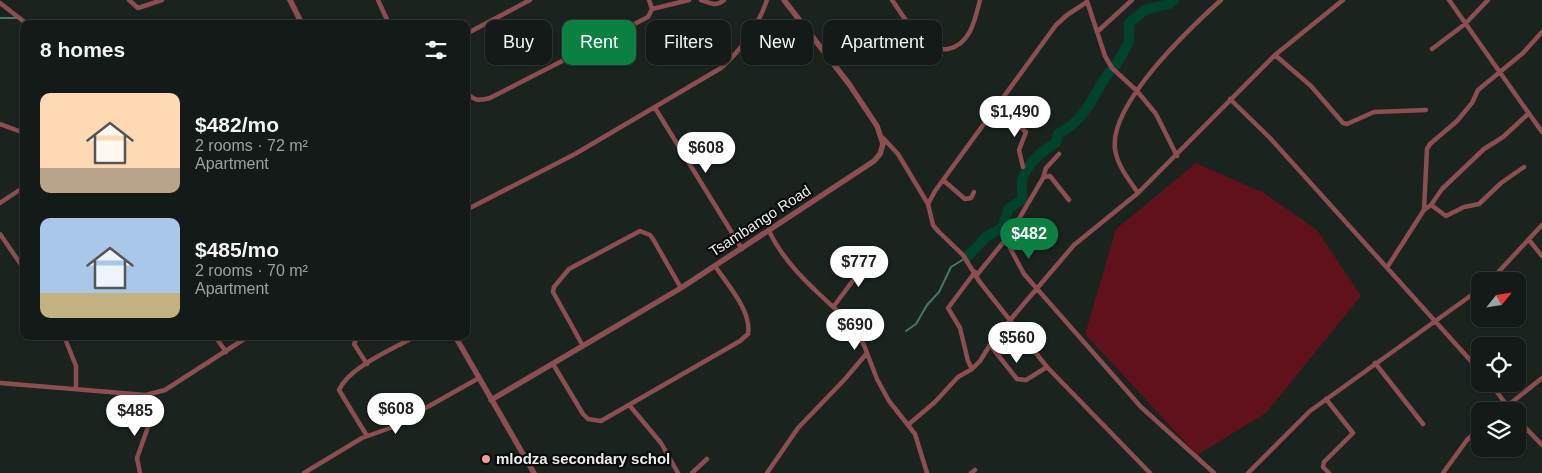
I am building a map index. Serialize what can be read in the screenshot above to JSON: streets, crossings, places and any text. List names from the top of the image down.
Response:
{
  "streets": {
    "street": ["Tsambango Road"]
  },
  "places": ["mlodza secondary schol"],
  "north": "top right",
  "page": {
    "chip": [
      "Buy",
      "Rent",
      "Filters",
      "New",
      "Apartment"
    ],
    "heading": "8 homes",
    "list": [
      {
        "name": "$482/mo",
        "note": "2 rooms · 72 m² · Apartment"
      },
      {
        "name": "$485/mo",
        "note": "2 rooms · 70 m² · Apartment"
      }
    ],
    "price": [
      "$1,490",
      "$608",
      "$482",
      "$777",
      "$690",
      "$560",
      "$608",
      "$485"
    ]
  }
}
